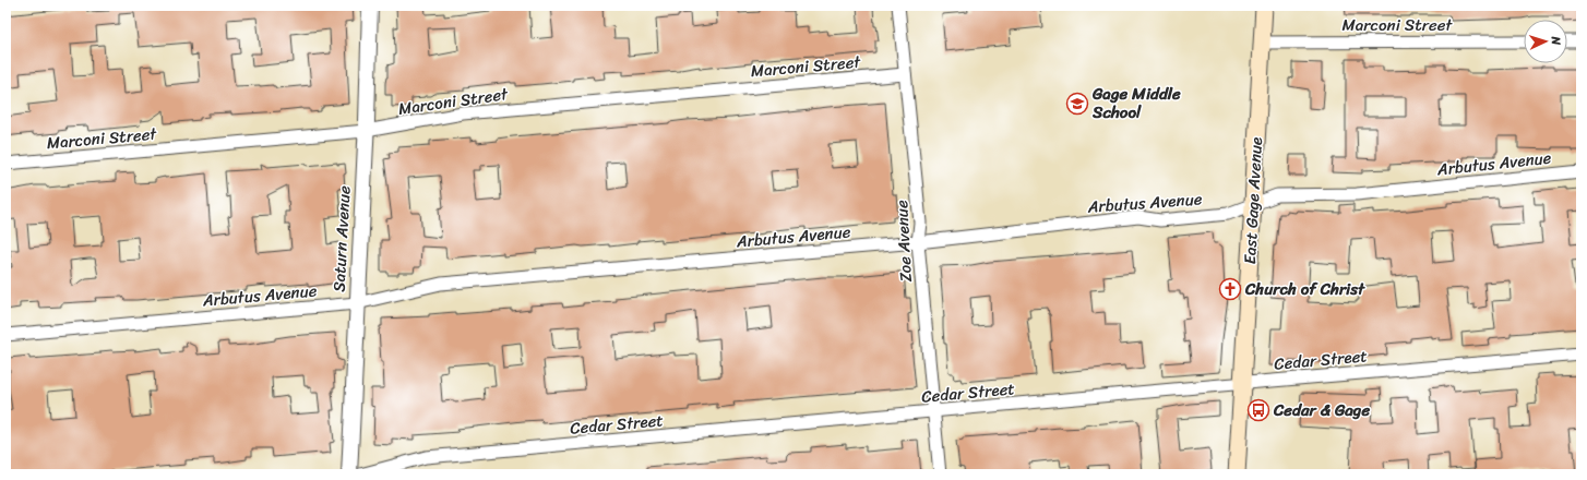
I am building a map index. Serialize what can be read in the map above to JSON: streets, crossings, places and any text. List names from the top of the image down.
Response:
{
  "streets": {
    "main road": ["East Gage Avenue"],
    "street": [
      "Marconi Street",
      "Arbutus Avenue",
      "Saturn Avenue",
      "Zoe Avenue",
      "Cedar Street"
    ]
  },
  "crossings": [
    ["Marconi Street", "East Gage Avenue"],
    ["Marconi Street", "Saturn Avenue"],
    ["Marconi Street", "Zoe Avenue"],
    ["Arbutus Avenue", "East Gage Avenue"],
    ["Arbutus Avenue", "Saturn Avenue"],
    ["Arbutus Avenue", "Zoe Avenue"],
    ["East Gage Avenue", "Cedar Street"],
    ["Zoe Avenue", "Cedar Street"]
  ],
  "places": {
    "school or university": ["Gage Middle School"],
    "church": ["Church of Christ"],
    "bus stop": ["Cedar & Gage"]
  },
  "north": "right"
}
